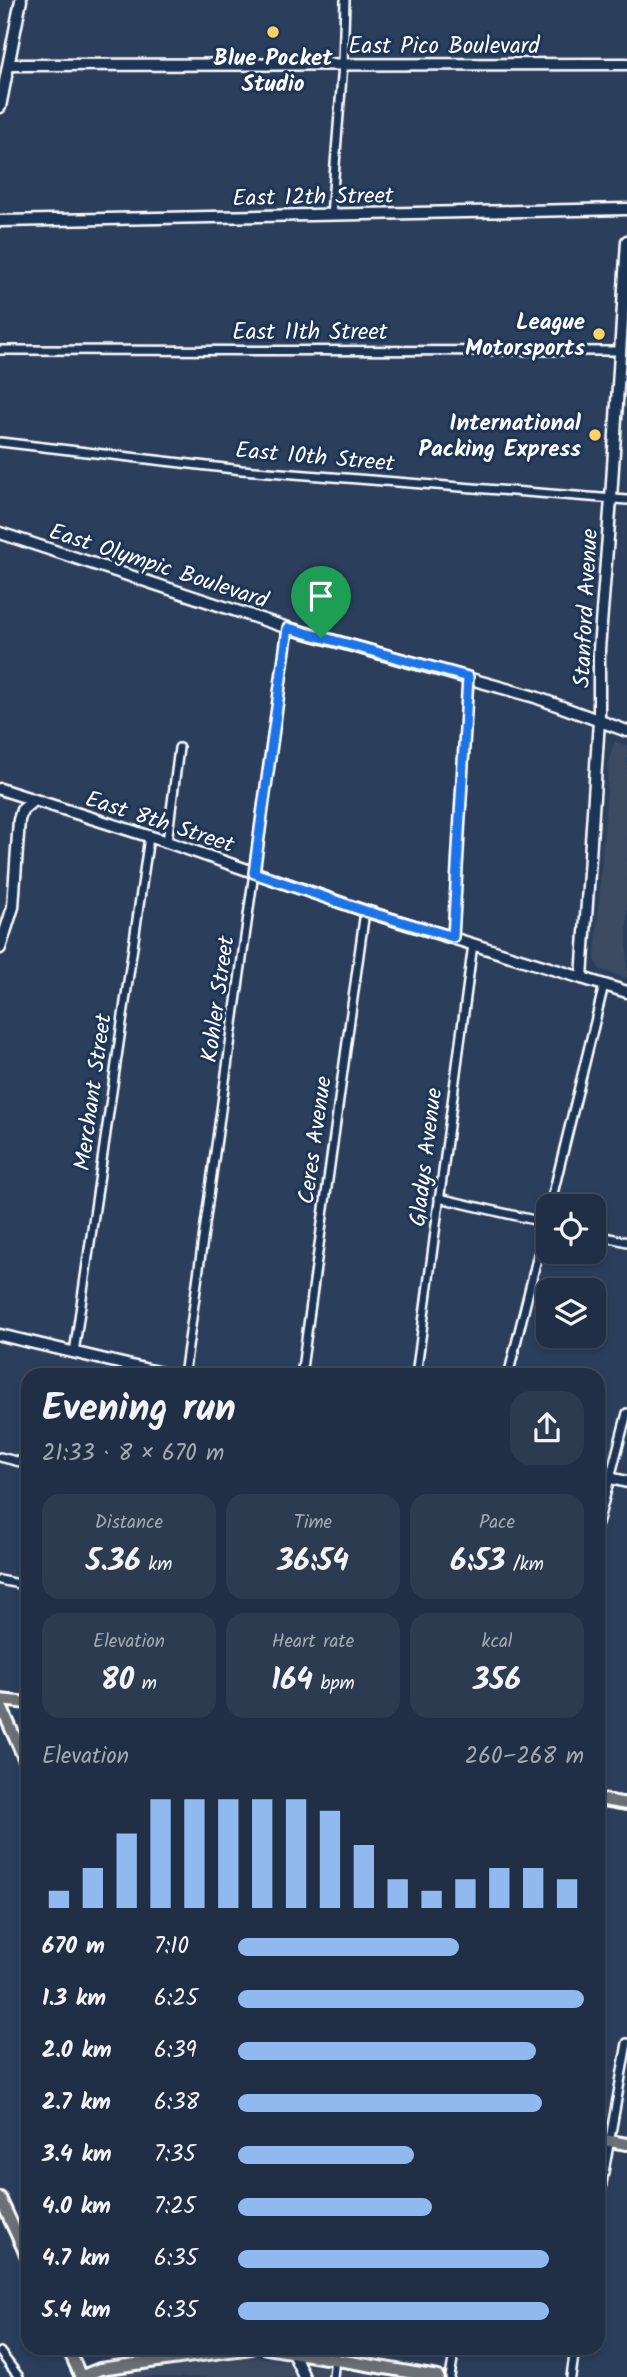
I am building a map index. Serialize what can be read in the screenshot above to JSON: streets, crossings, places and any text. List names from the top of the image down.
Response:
{
  "streets": {
    "street": [
      "East Pico Boulevard",
      "East 12th Street",
      "East 11th Street",
      "East 10th Street",
      "East Olympic Boulevard",
      "Stanford Avenue",
      "East 8th Street",
      "Kohler Street",
      "Merchant Street",
      "Ceres Avenue",
      "Gladys Avenue"
    ]
  },
  "crossings": [
    ["East 11th Street", "Stanford Avenue"],
    ["East 10th Street", "Stanford Avenue"],
    ["East Olympic Boulevard", "Stanford Avenue"],
    ["East Olympic Boulevard", "Kohler Street"],
    ["Stanford Avenue", "East 8th Street"],
    ["East 8th Street", "Kohler Street"],
    ["East 8th Street", "Merchant Street"],
    ["East 8th Street", "Ceres Avenue"],
    ["East 8th Street", "Gladys Avenue"]
  ],
  "places": ["Blue Pocket Studio", "League Motorsports", "International Packing Express"],
  "page": {
    "heading": ["Evening run", "21:33 · 8 × 670 m"],
    "stats": [
      ["Distance", "5.36 km"],
      ["Time", "36:54"],
      ["Pace", "6:53 /km"],
      ["Elevation", "80 m"],
      ["Heart rate", "164 bpm"],
      ["kcal", "356"]
    ],
    "chart": ["Elevation", "260–268 m"],
    "list": [
      {
        "name": "670 m",
        "note": "7:10"
      },
      {
        "name": "1.3 km",
        "note": "6:25"
      },
      {
        "name": "2.0 km",
        "note": "6:39"
      },
      {
        "name": "2.7 km",
        "note": "6:38"
      },
      {
        "name": "3.4 km",
        "note": "7:35"
      },
      {
        "name": "4.0 km",
        "note": "7:25"
      },
      {
        "name": "4.7 km",
        "note": "6:35"
      },
      {
        "name": "5.4 km",
        "note": "6:35"
      }
    ]
  }
}
